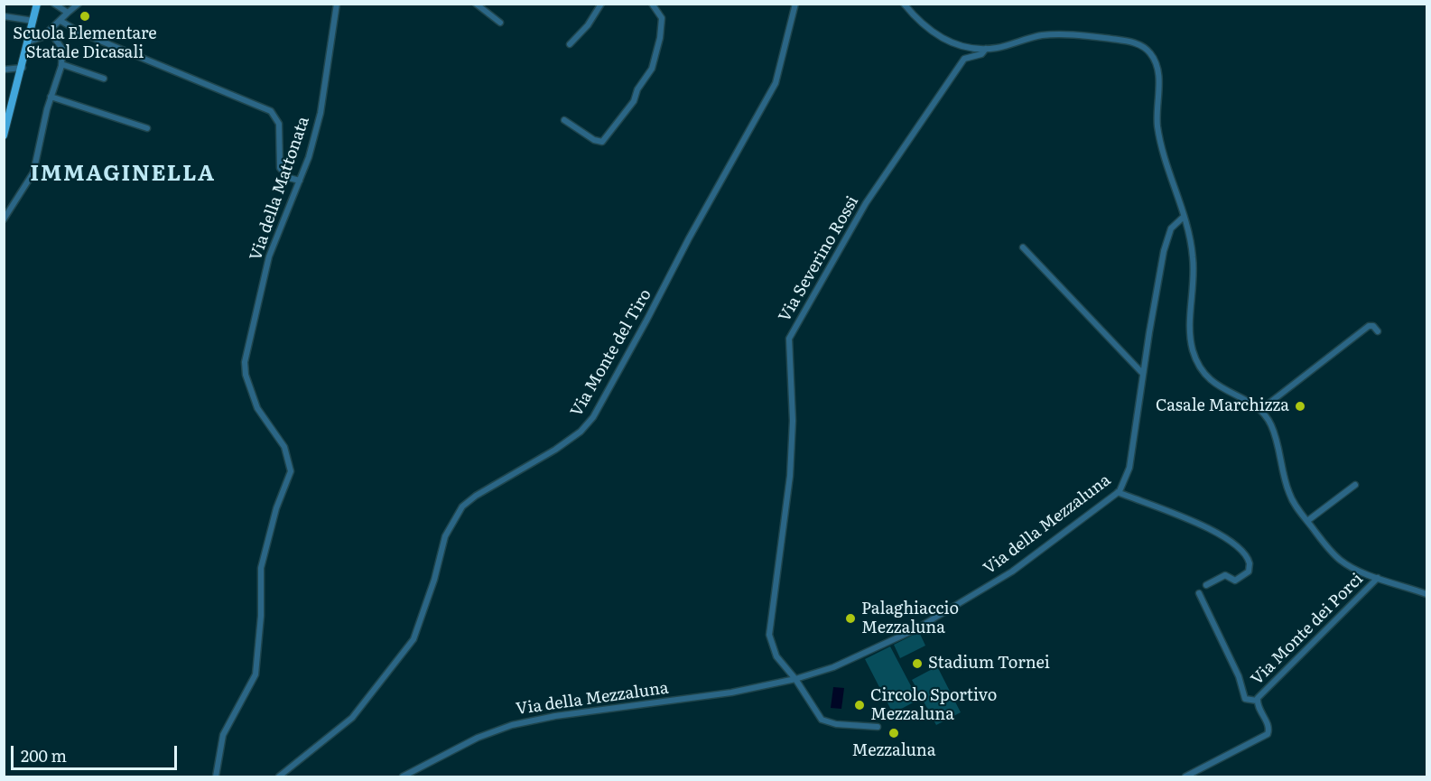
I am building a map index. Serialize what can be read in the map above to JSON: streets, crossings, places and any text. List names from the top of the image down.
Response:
{
  "streets": {
    "street": [
      "Via della Mattonata",
      "Via Severino Rossi",
      "Via Monte del Tiro",
      "Via della Mezzaluna",
      "Via Monte dei Porci"
    ]
  },
  "crossings": [
    ["Via Severino Rossi", "Via della Mezzaluna"]
  ],
  "districts": ["IMMAGINELLA"],
  "places": [
    "Scuola Elementare Statale Dicasali",
    "Casale Marchizza",
    "Palaghiaccio Mezzaluna",
    "Stadium Tornei",
    "Circolo Sportivo Mezzaluna",
    "Mezzaluna"
  ],
  "scale_bar": "200 m"
}
